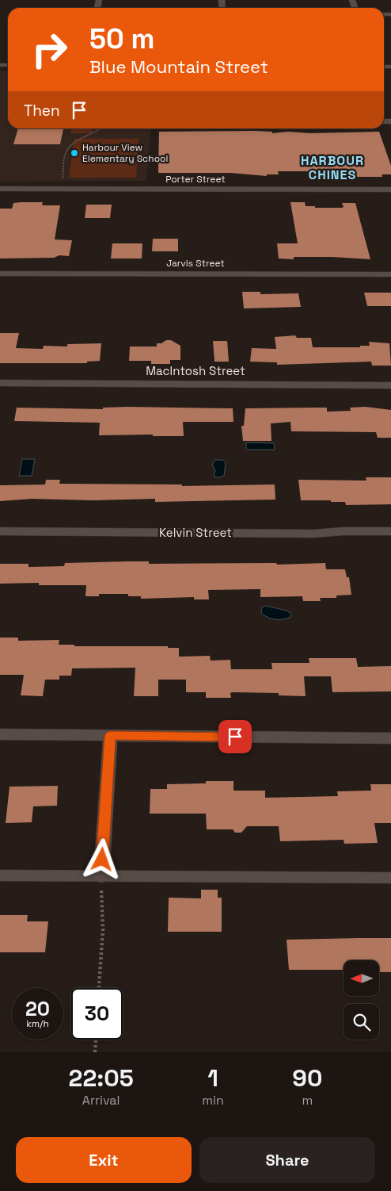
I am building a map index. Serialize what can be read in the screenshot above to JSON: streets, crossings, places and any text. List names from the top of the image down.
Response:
{
  "streets": {
    "street": [
      "Porter Street",
      "Jarvis Street",
      "MacIntosh Street",
      "Kelvin Street"
    ]
  },
  "districts": ["HARBOUR CHINES"],
  "places": ["Harbour View Elementary School"],
  "north": "left",
  "page": {
    "turn": ["50 m", "Blue Mountain Street"],
    "then": "Then",
    "speed": "20 km/h",
    "limit": "30",
    "eta": [
      "22:05",
      "Arrival",
      "1",
      "min",
      "90",
      "m"
    ],
    "buttons": ["Exit", "Share"]
  }
}
